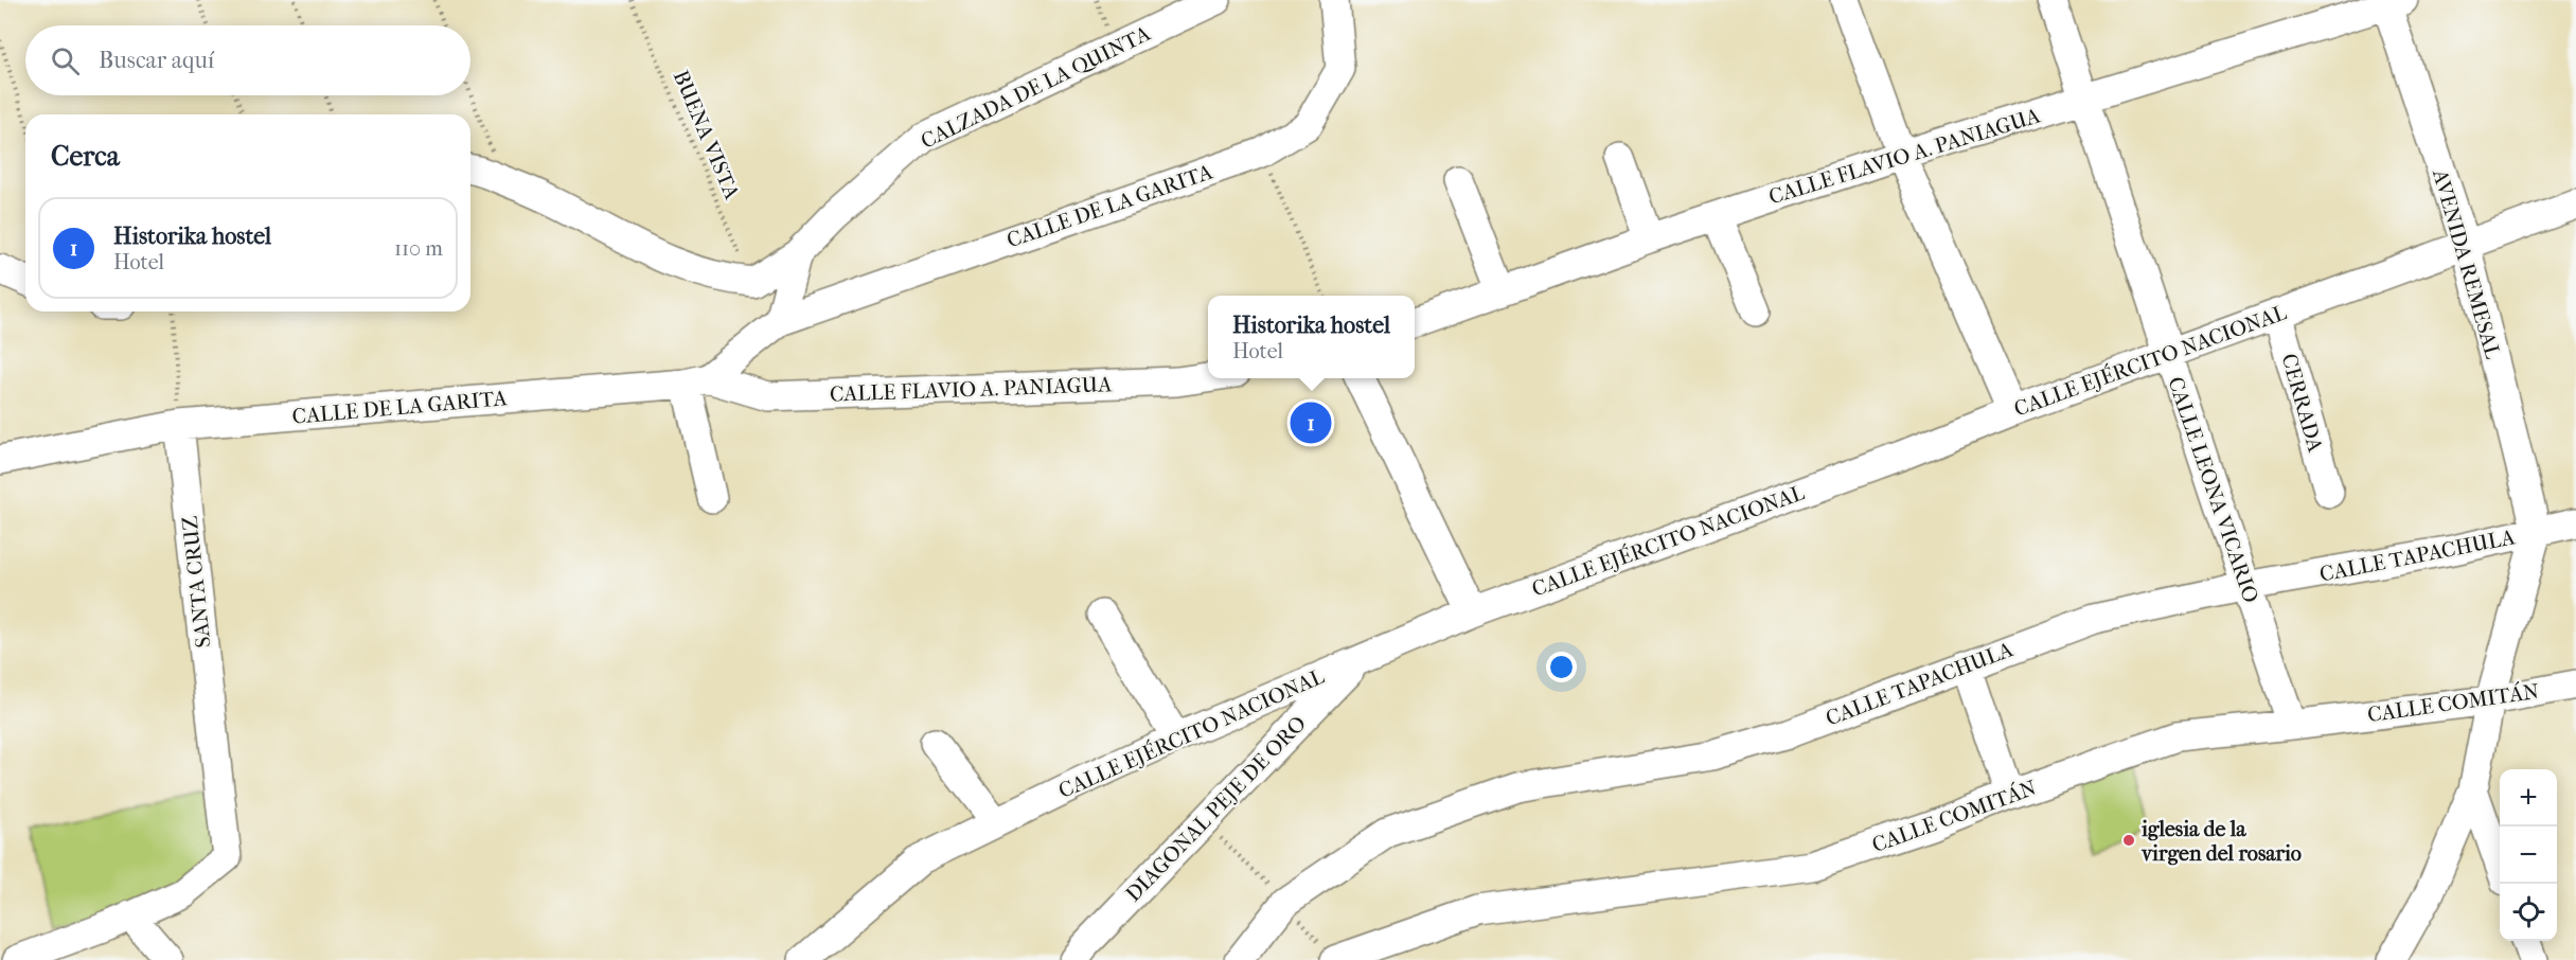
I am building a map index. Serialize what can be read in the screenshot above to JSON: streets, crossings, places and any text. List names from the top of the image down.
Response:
{
  "streets": {
    "street": [
      "CALZADA DE LA QUINTA",
      "CALLE FLAVIO A. PANIAGUA",
      "CALLE DE LA GARITA",
      "AVENIDA REMESAL",
      "CALLE EJÉRCITO NACIONAL",
      "CERRADA",
      "CALLE LEONA VICARIO",
      "CALLE TAPACHULA",
      "SANTA CRUZ",
      "CALLE COMITÁN",
      "DIAGONAL PEJE DE ORO"
    ],
    "path": ["BUENA VISTA"]
  },
  "crossings": [
    ["CALZADA DE LA QUINTA", "BUENA VISTA"],
    ["CALLE FLAVIO A. PANIAGUA", "CALLE DE LA GARITA"],
    ["CALLE FLAVIO A. PANIAGUA", "AVENIDA REMESAL"],
    ["CALLE FLAVIO A. PANIAGUA", "CALLE LEONA VICARIO"],
    ["CALLE DE LA GARITA", "SANTA CRUZ"],
    ["AVENIDA REMESAL", "CALLE EJÉRCITO NACIONAL"],
    ["AVENIDA REMESAL", "CALLE TAPACHULA"],
    ["CALLE EJÉRCITO NACIONAL", "CERRADA"],
    ["CALLE EJÉRCITO NACIONAL", "CALLE LEONA VICARIO"],
    ["CALLE EJÉRCITO NACIONAL", "DIAGONAL PEJE DE ORO"],
    ["CALLE LEONA VICARIO", "CALLE TAPACHULA"],
    ["CALLE LEONA VICARIO", "CALLE COMITÁN"]
  ],
  "places": ["iglesia de la virgen del rosario"],
  "page": {
    "search": "Buscar aquí",
    "heading": "Cerca",
    "list": [
      {
        "mark": "1",
        "name": "Historika hostel",
        "note": "Hotel",
        "value": "110 m"
      }
    ],
    "popup": ["Historika hostel", "Hotel"],
    "pins": "1",
    "map_buttons": ["+", "−"]
  }
}
